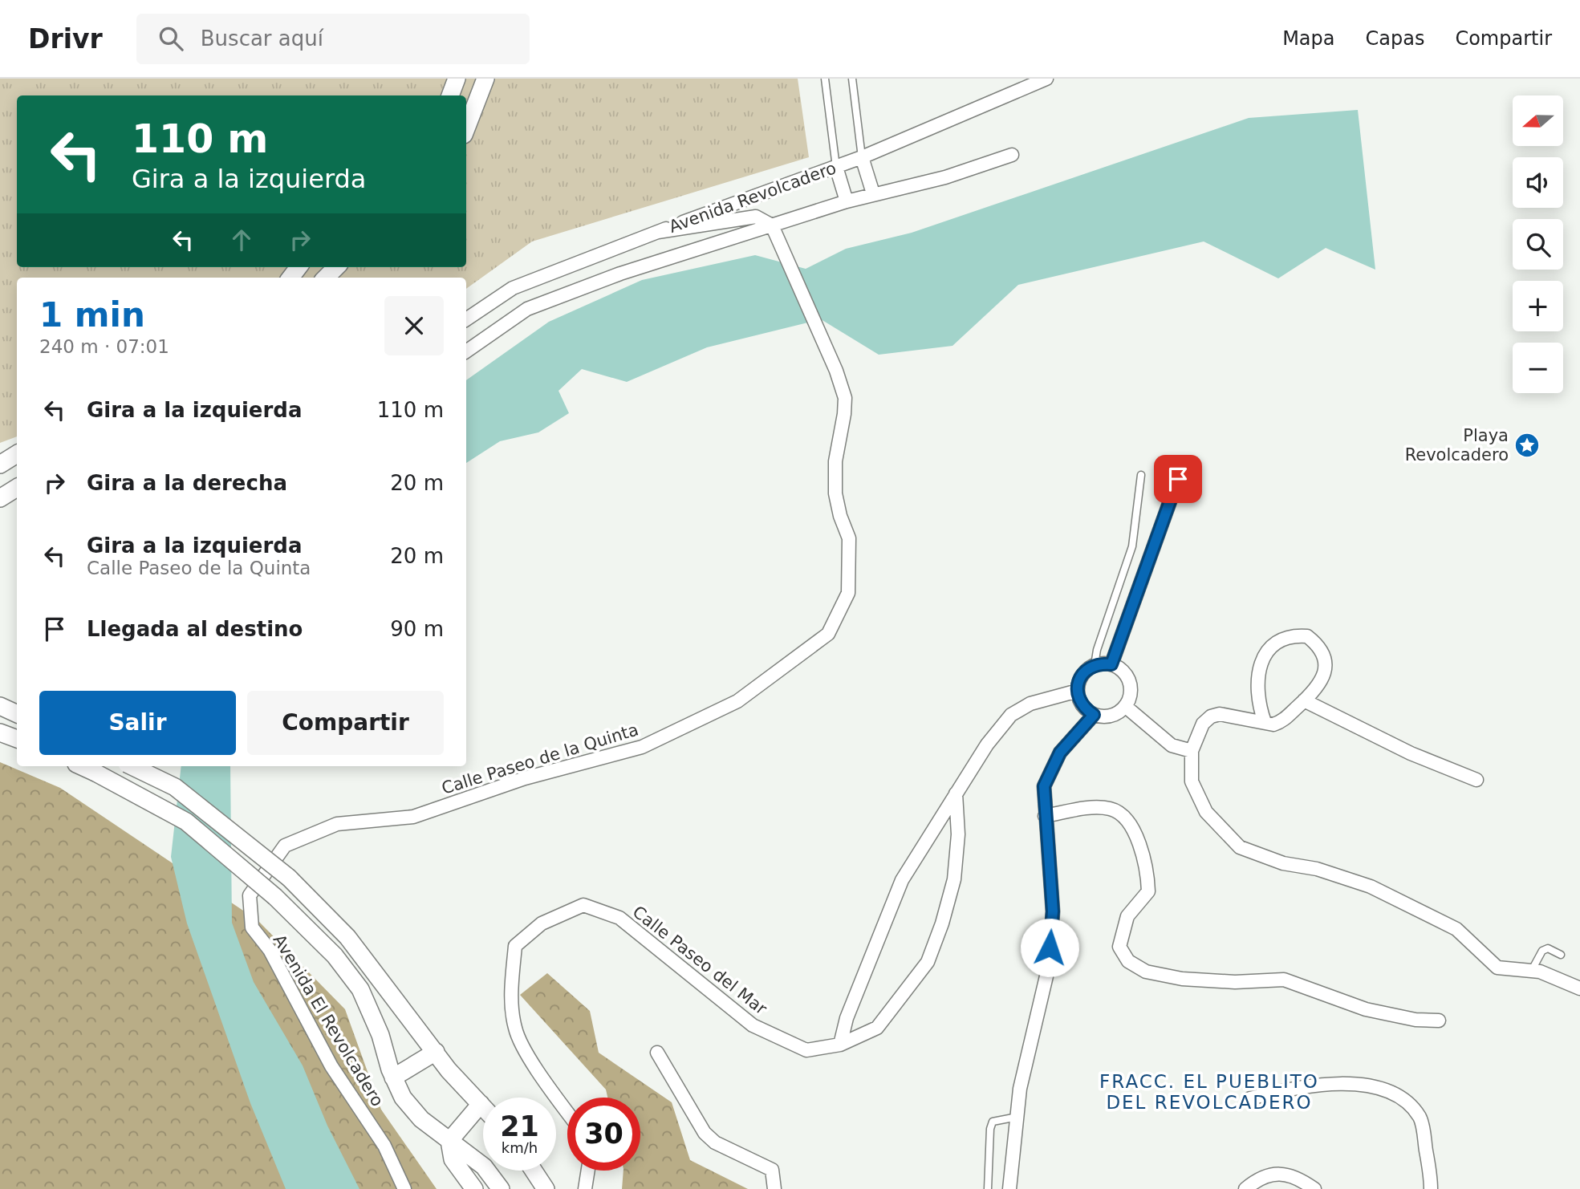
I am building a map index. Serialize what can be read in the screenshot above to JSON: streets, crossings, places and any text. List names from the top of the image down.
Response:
{
  "streets": {
    "street": [
      "Avenida Revolcadero",
      "Calle Paseo de la Quinta",
      "Calle Paseo del Mar",
      "Avenida El Revolcadero"
    ]
  },
  "crossings": [
    ["Avenida Revolcadero", "Calle Paseo de la Quinta"],
    ["Calle Paseo de la Quinta", "Avenida El Revolcadero"]
  ],
  "districts": ["FRACC. EL PUEBLITO DEL REVOLCADERO"],
  "places": {
    "place": ["Playa Revolcadero"]
  },
  "north": "left",
  "page": {
    "header": "Drivr",
    "search": "Buscar aquí",
    "nav": ["Mapa", "Capas", "Compartir"],
    "map_buttons": ["+", "−"],
    "turn": ["110 m", "Gira a la izquierda"],
    "heading": ["1 min", "240 m · 07:01"],
    "list": [
      {
        "name": "Gira a la izquierda",
        "value": "110 m"
      },
      {
        "name": "Gira a la derecha",
        "value": "20 m"
      },
      {
        "name": "Gira a la izquierda",
        "note": "Calle Paseo de la Quinta",
        "value": "20 m"
      },
      {
        "name": "Llegada al destino",
        "value": "90 m"
      }
    ],
    "buttons": ["Salir", "Compartir"],
    "speed": "21 km/h",
    "limit": "30"
  }
}
